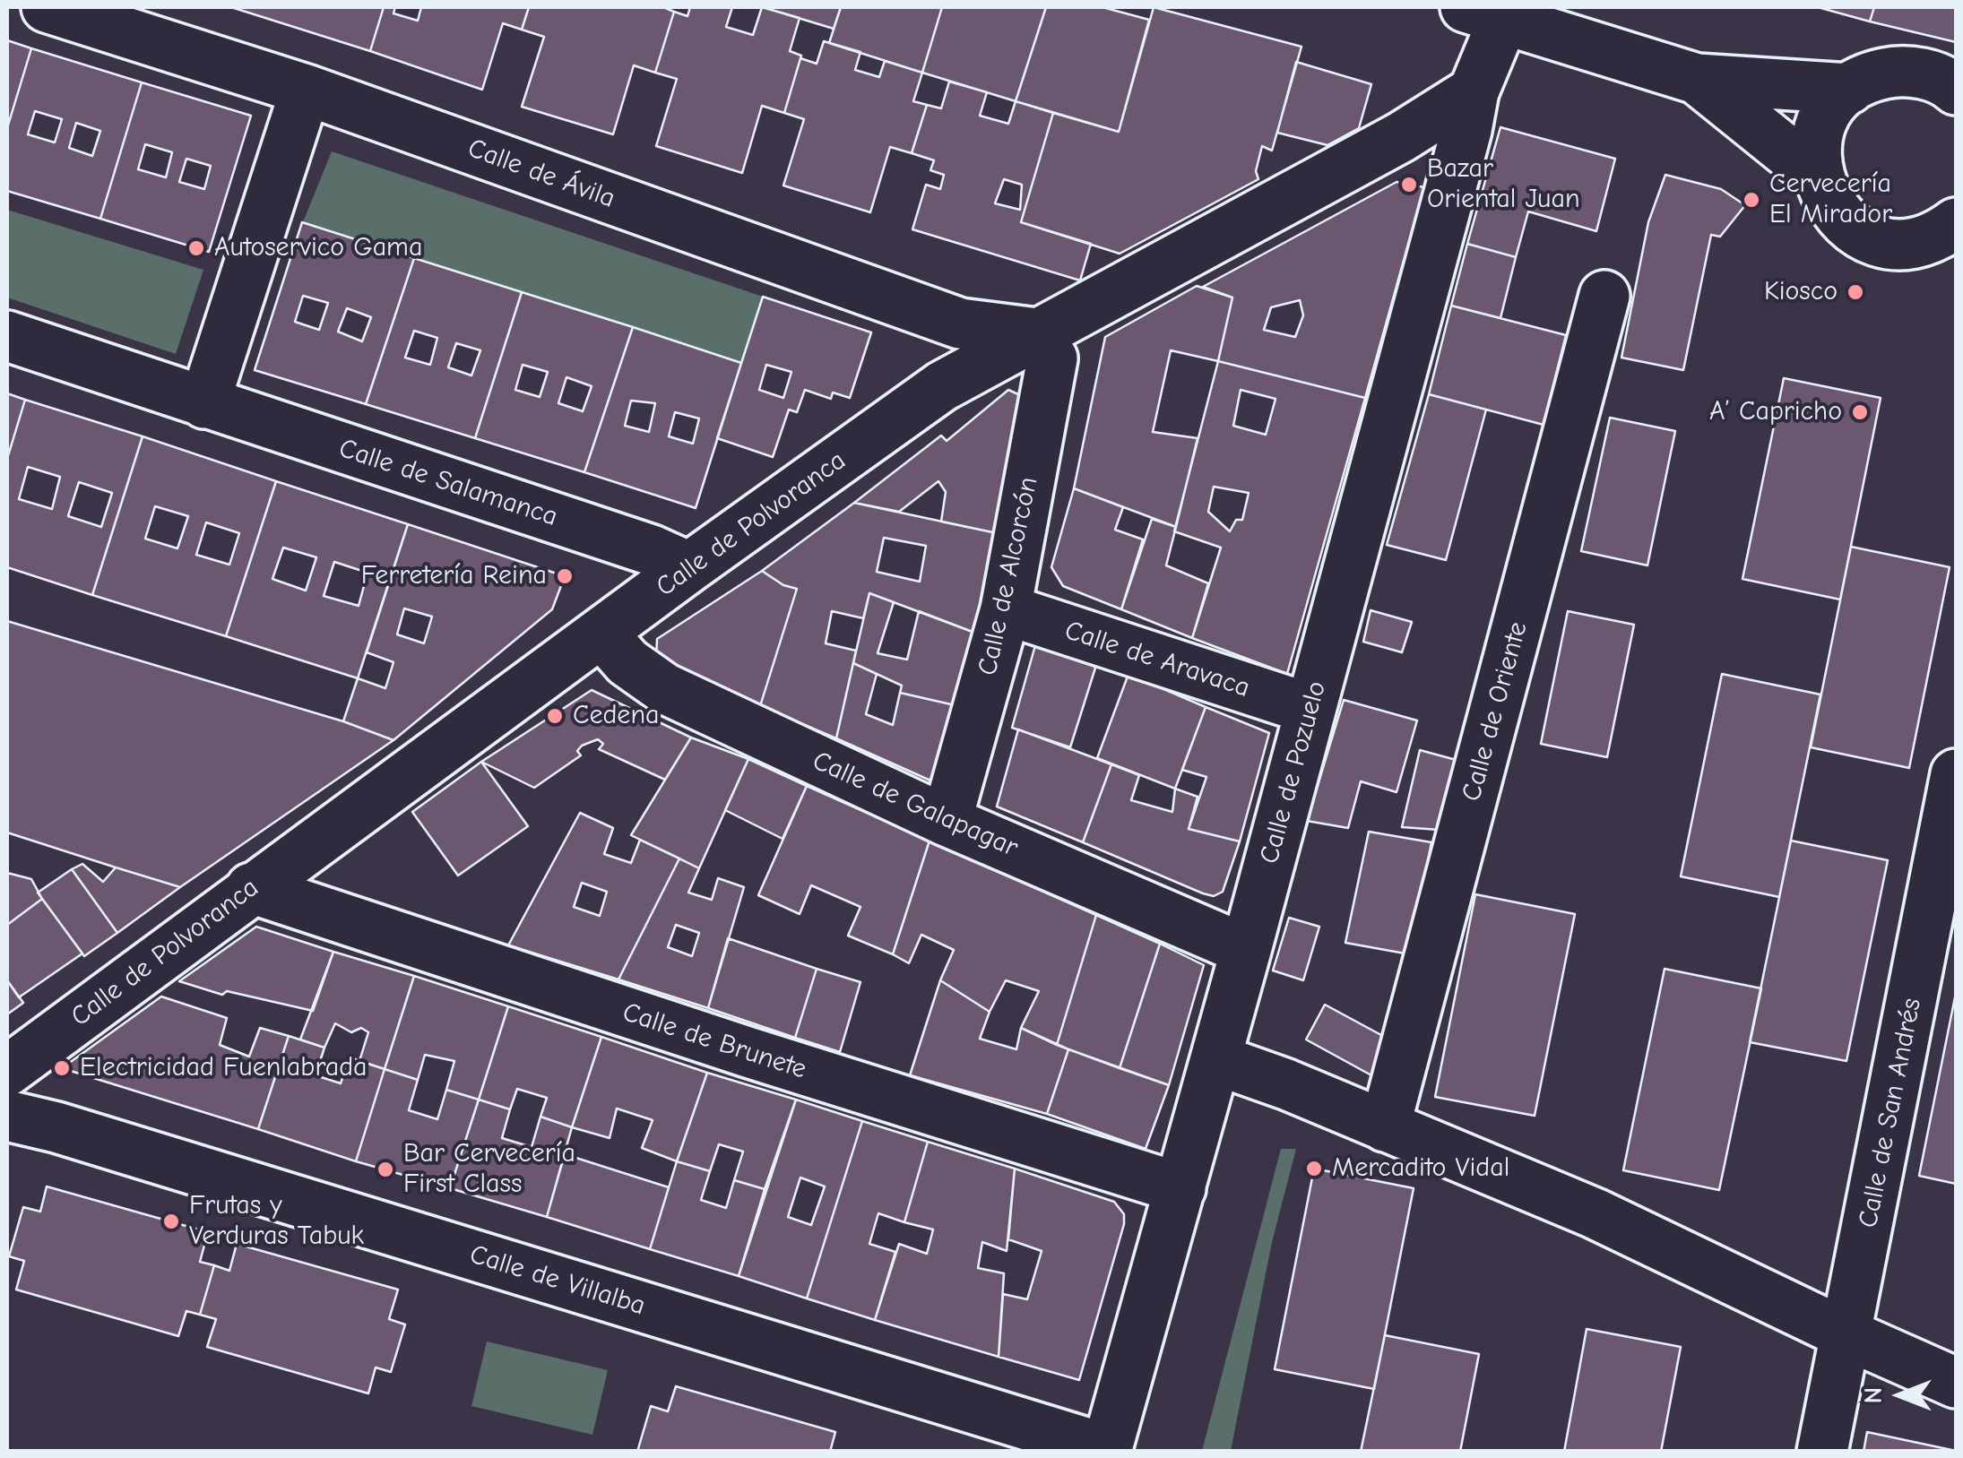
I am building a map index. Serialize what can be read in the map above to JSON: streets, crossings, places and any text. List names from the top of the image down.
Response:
{
  "streets": {
    "street": [
      "Calle de Ávila",
      "Calle de Salamanca",
      "Calle de Polvoranca",
      "Calle de Alcorcón",
      "Calle de Aravaca",
      "Calle de Oriente",
      "Calle de Pozuelo",
      "Calle de Galapagar",
      "Calle de Brunete",
      "Calle de San Andrés",
      "Calle de Villalba"
    ]
  },
  "crossings": [
    ["Calle de Ávila", "Calle de Polvoranca"],
    ["Calle de Ávila", "Calle de Alcorcón"],
    ["Calle de Salamanca", "Calle de Polvoranca"],
    ["Calle de Polvoranca", "Calle de Alcorcón"],
    ["Calle de Polvoranca", "Calle de Pozuelo"],
    ["Calle de Polvoranca", "Calle de Galapagar"],
    ["Calle de Polvoranca", "Calle de Brunete"],
    ["Calle de Alcorcón", "Calle de Aravaca"],
    ["Calle de Alcorcón", "Calle de Galapagar"],
    ["Calle de Aravaca", "Calle de Pozuelo"],
    ["Calle de Pozuelo", "Calle de Galapagar"],
    ["Calle de Pozuelo", "Calle de Brunete"],
    ["Calle de Pozuelo", "Calle de Villalba"]
  ],
  "places": [
    "Bazar Oriental Juan",
    "Cervecería El Mirador",
    "Autoservico Gama",
    "Kiosco",
    "A’ Capricho",
    "Ferretería Reina",
    "Cedena",
    "Electricidad Fuenlabrada",
    "Mercadito Vidal",
    "Bar Cervecería First Class",
    "Frutas y Verduras Tabuk"
  ],
  "north": "left"
}
